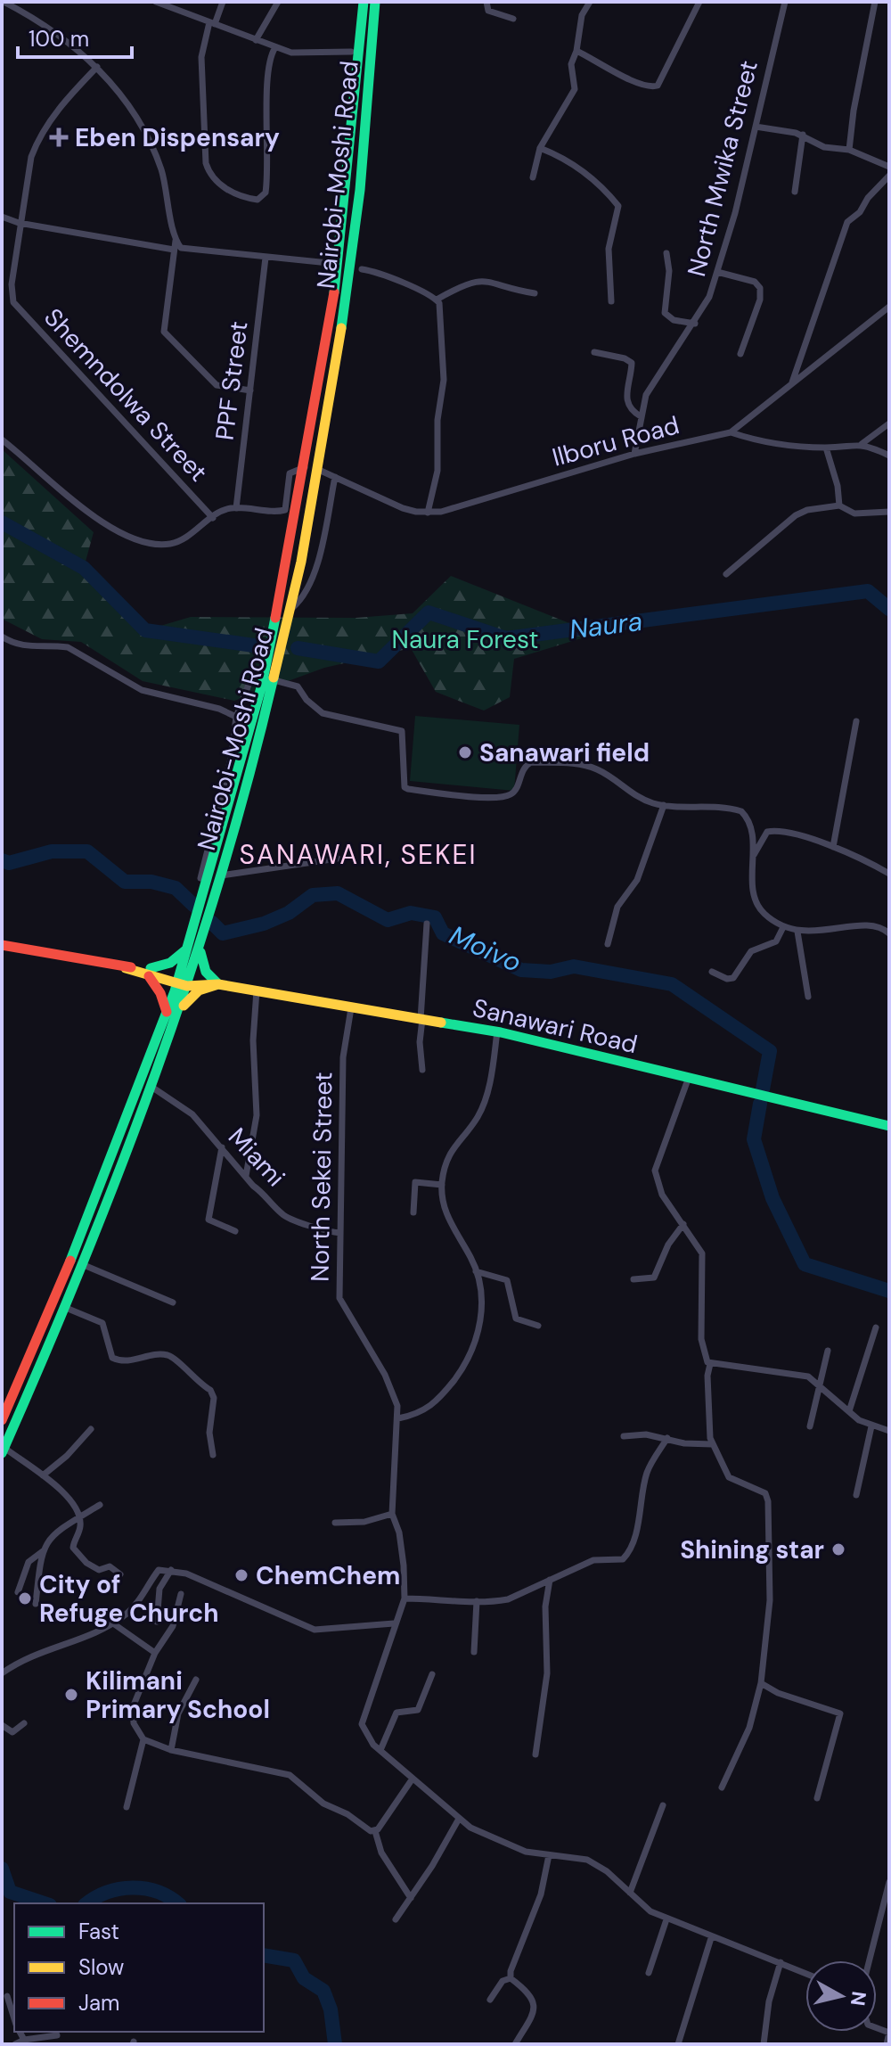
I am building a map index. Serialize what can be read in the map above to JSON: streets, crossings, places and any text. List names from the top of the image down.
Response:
{
  "streets": {
    "main road": ["Nairobi-Moshi Road", "Sanawari Road"],
    "street": [
      "North Mwika Street",
      "PPF Street",
      "Shemndolwa Street",
      "Ilboru Road",
      "Miami",
      "North Sekei Street"
    ]
  },
  "crossings": [
    ["North Mwika Street", "Ilboru Road"],
    ["Nairobi-Moshi Road", "Ilboru Road"],
    ["Nairobi-Moshi Road", "Sanawari Road"],
    ["Nairobi-Moshi Road", "Miami"],
    ["Sanawari Road", "North Sekei Street"],
    ["Miami", "North Sekei Street"]
  ],
  "districts": ["SANAWARI, SEKEI"],
  "water": ["Naura", "Moivo"],
  "parks": ["Naura Forest"],
  "places": {
    "health": ["Eben Dispensary"],
    "other": [
      "Sanawari field",
      "Shining star",
      "ChemChem",
      "City of Refuge Church",
      "Kilimani Primary School"
    ]
  },
  "legend": ["Fast", "Slow", "Jam"],
  "scale_bar": "100 m",
  "north": "right"
}
